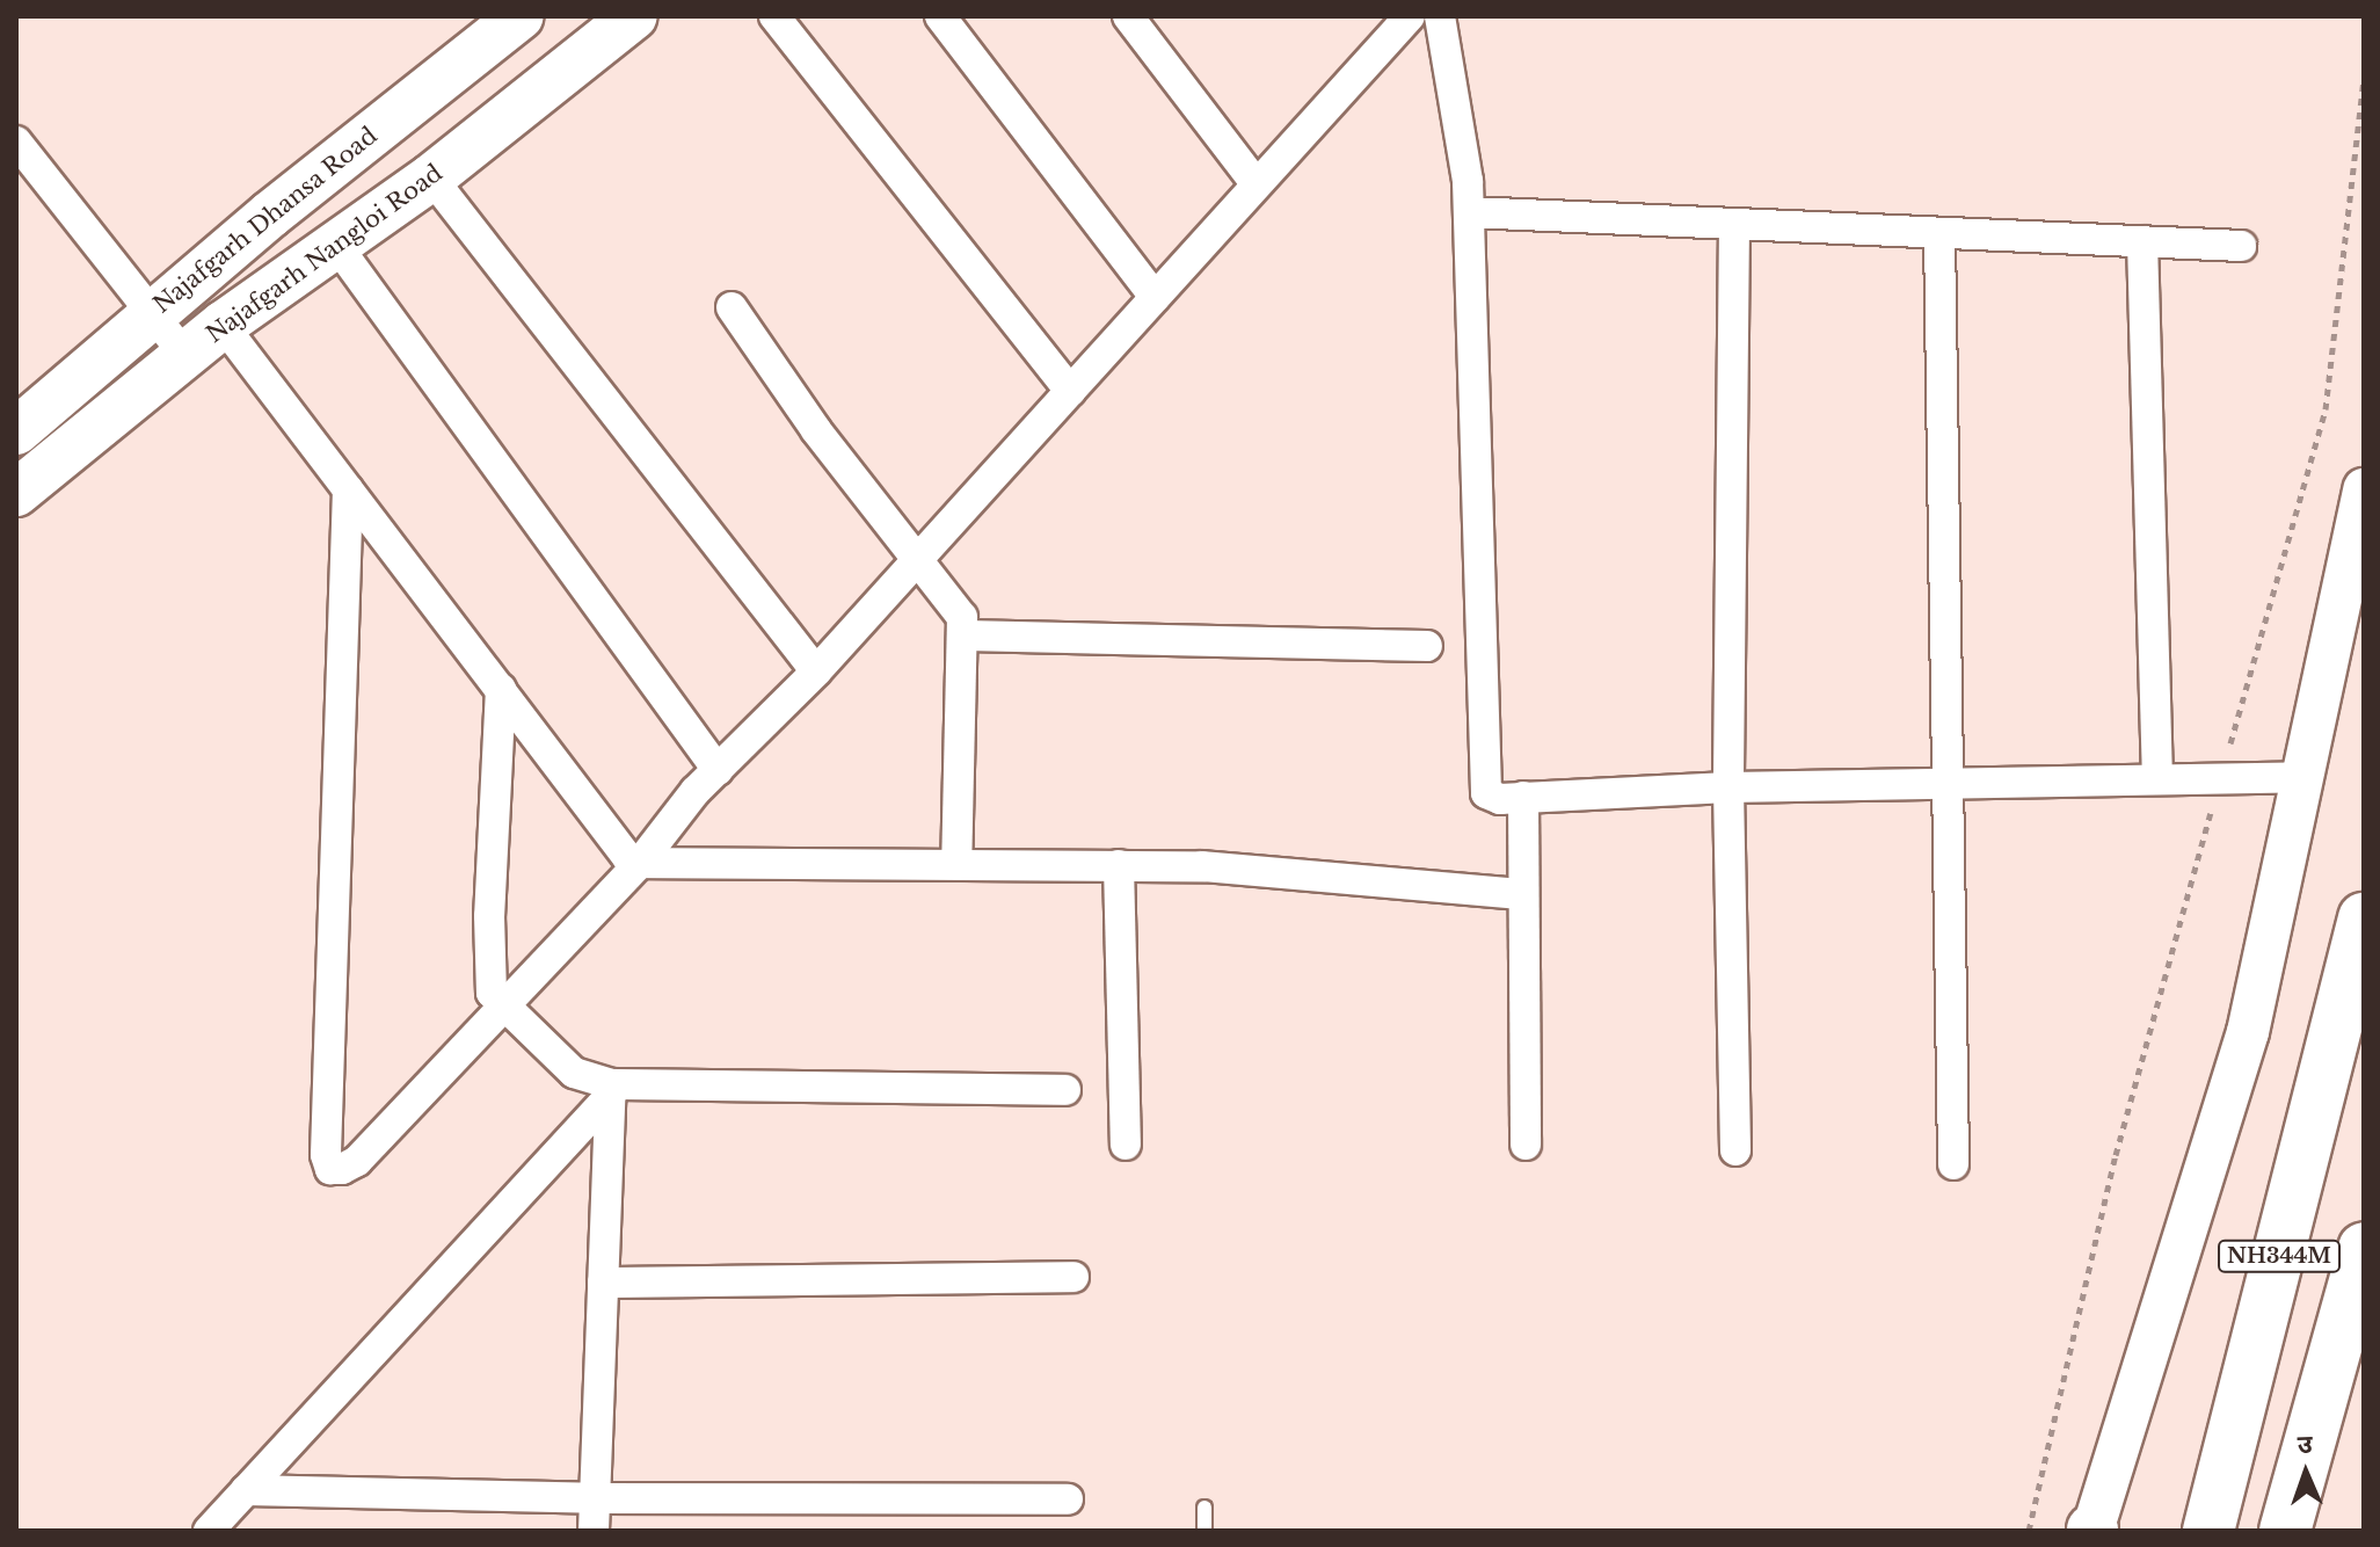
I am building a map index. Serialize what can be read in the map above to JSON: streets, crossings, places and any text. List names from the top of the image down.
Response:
{
  "streets": {
    "highway": ["NH344M"],
    "main road": ["Najafgarh Dhansa Road", "Najafgarh Nangloi Road"]
  },
  "north": "top"
}
